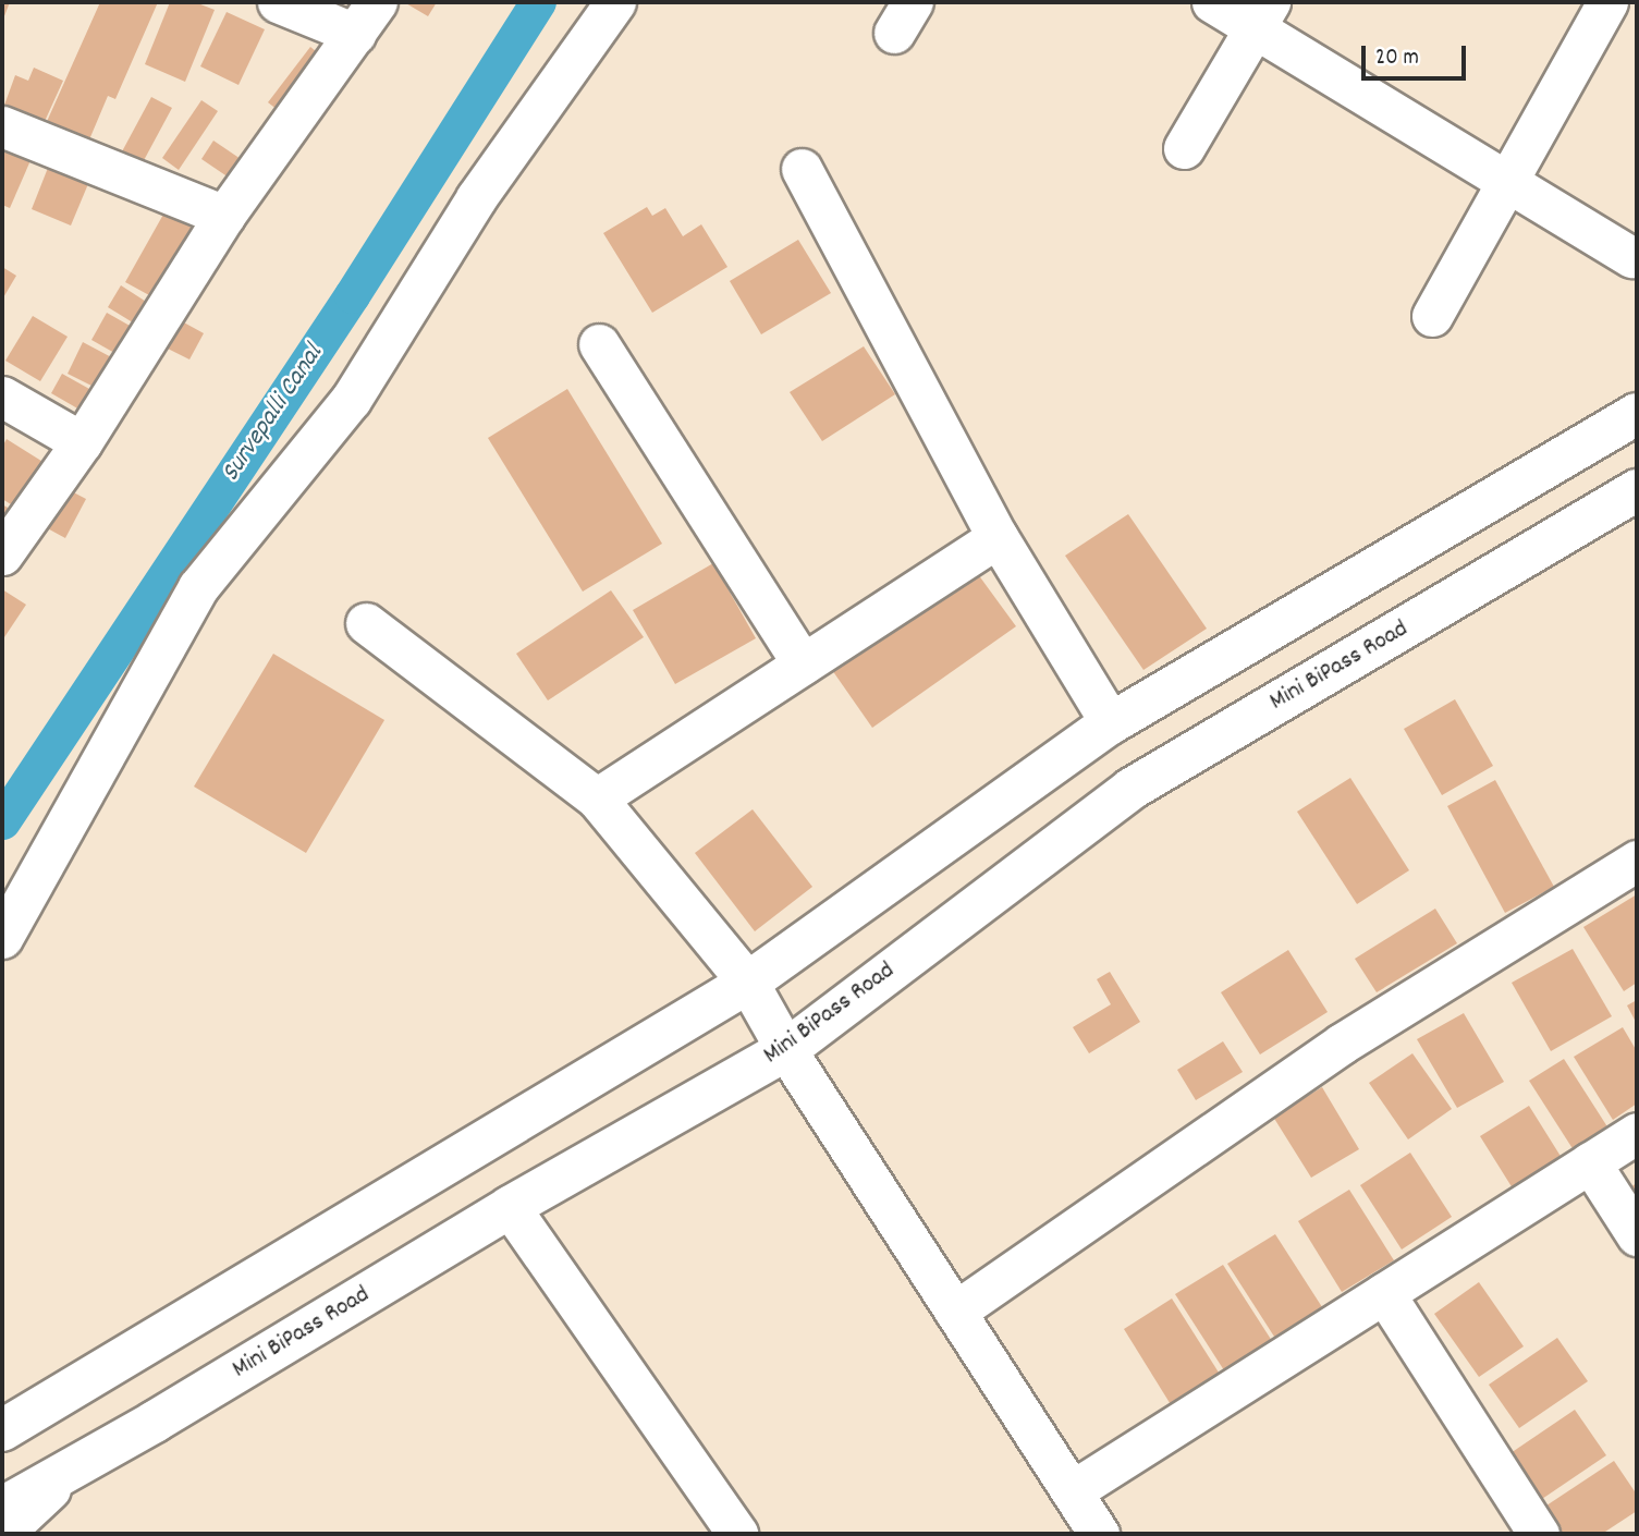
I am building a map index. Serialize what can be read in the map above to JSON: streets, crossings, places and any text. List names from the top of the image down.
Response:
{
  "streets": {
    "main road": ["Mini BiPass Road"]
  },
  "water": ["Survepalli Canal"],
  "scale_bar": "20 m"
}
